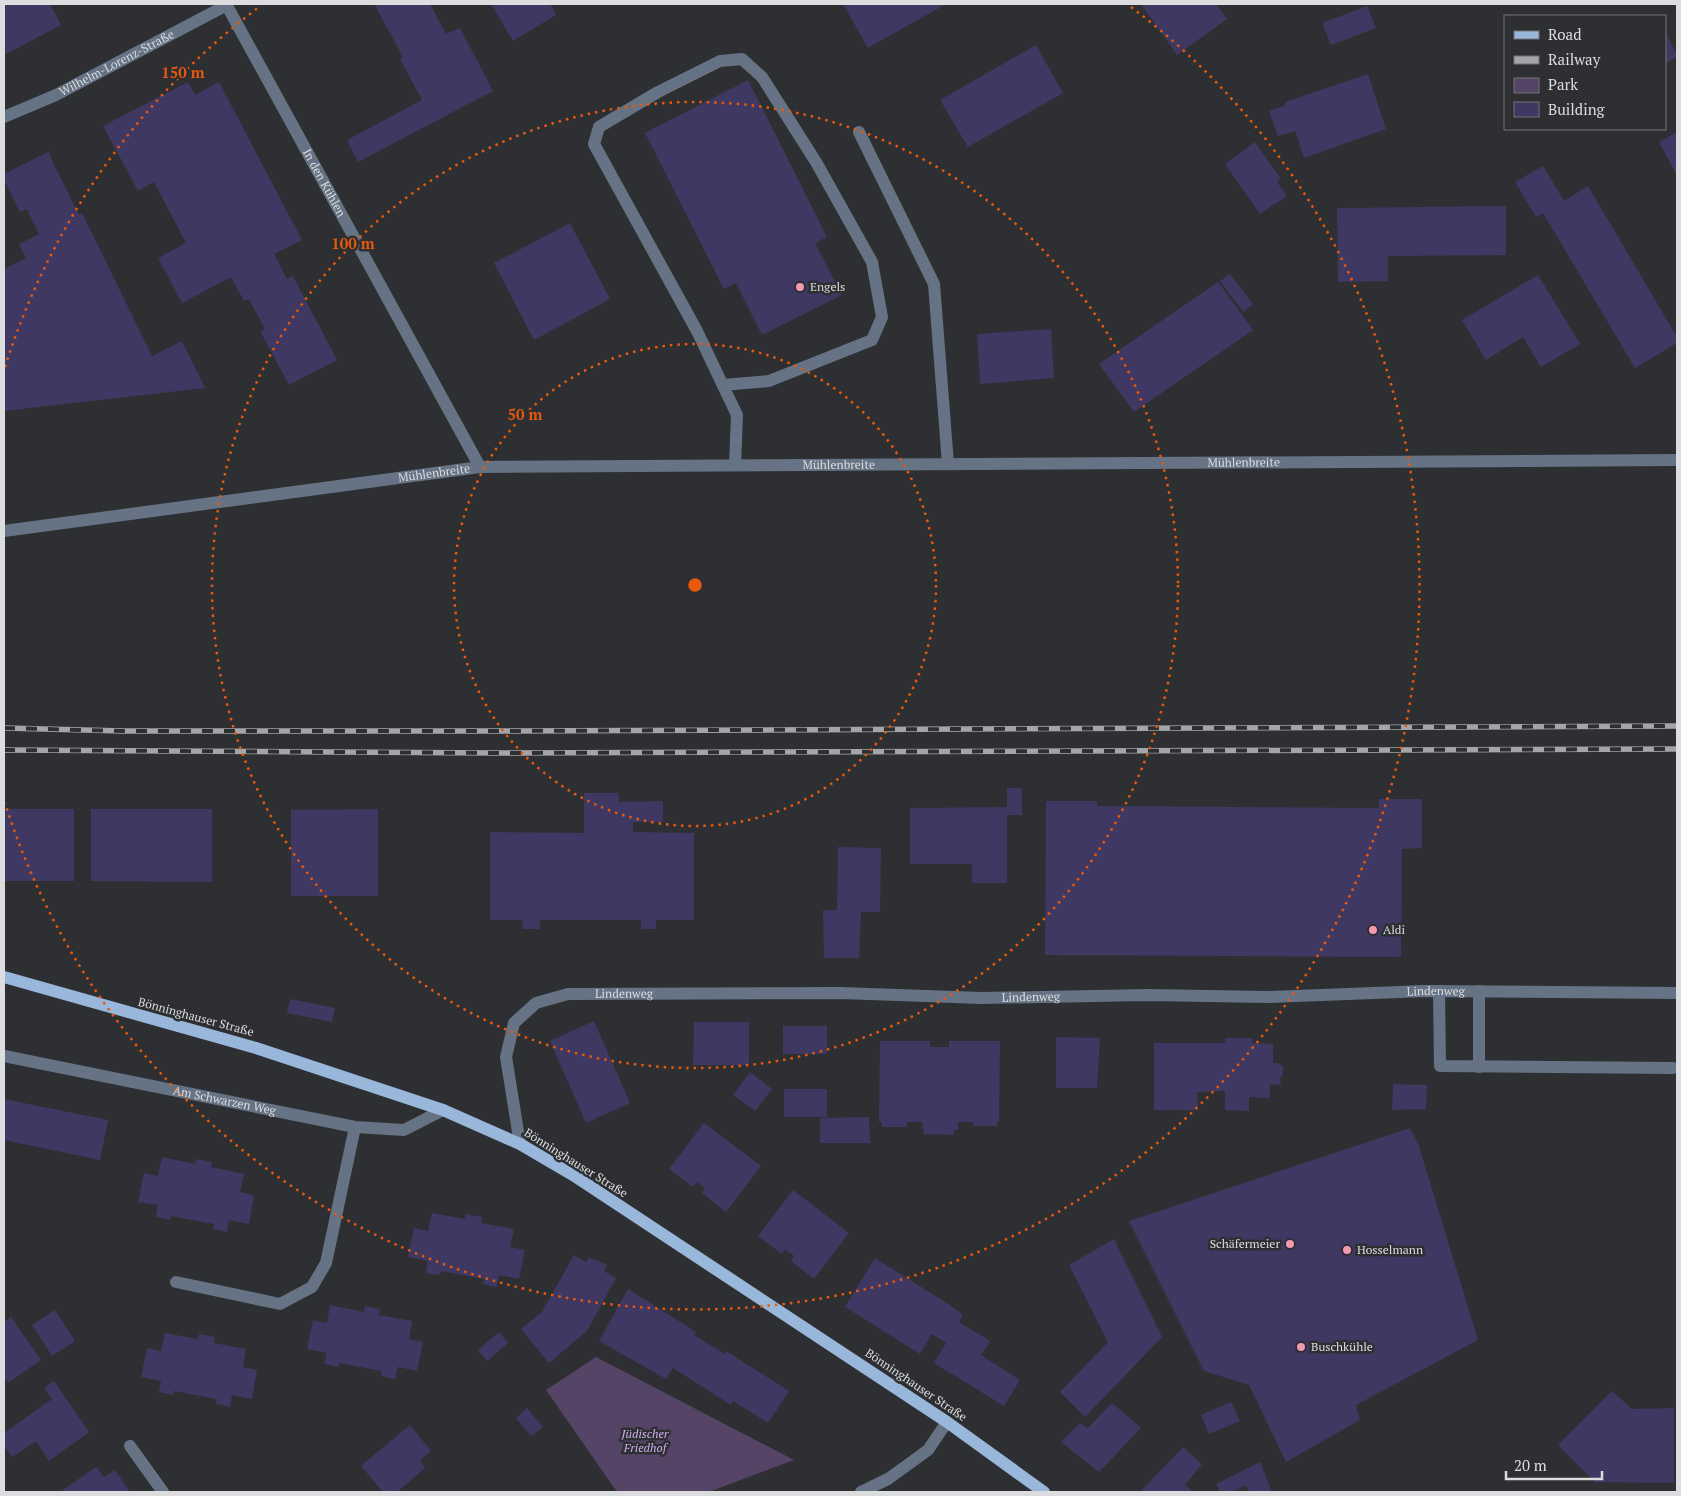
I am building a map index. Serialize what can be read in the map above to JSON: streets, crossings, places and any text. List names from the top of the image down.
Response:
{
  "streets": {
    "main road": ["Bönninghauser Straße"],
    "street": [
      "Wilhelm-Lorenz-Straße",
      "In den Kühlen",
      "Mühlenbreite",
      "Lindenweg",
      "Am Schwarzen Weg"
    ]
  },
  "crossings": [
    ["Wilhelm-Lorenz-Straße", "In den Kühlen"],
    ["In den Kühlen", "Mühlenbreite"],
    ["Lindenweg", "Bönninghauser Straße"],
    ["Bönninghauser Straße", "Am Schwarzen Weg"]
  ],
  "parks": ["Jüdischer Friedhof"],
  "places": [
    "Engels",
    "Aldi",
    "Schäfermeier",
    "Hosselmann",
    "Buschkühle"
  ],
  "legend": [
    "Road",
    "Railway",
    "Park",
    "Building"
  ],
  "scale_bar": "20 m",
  "rings": ["150 m", "100 m", "50 m"]
}
